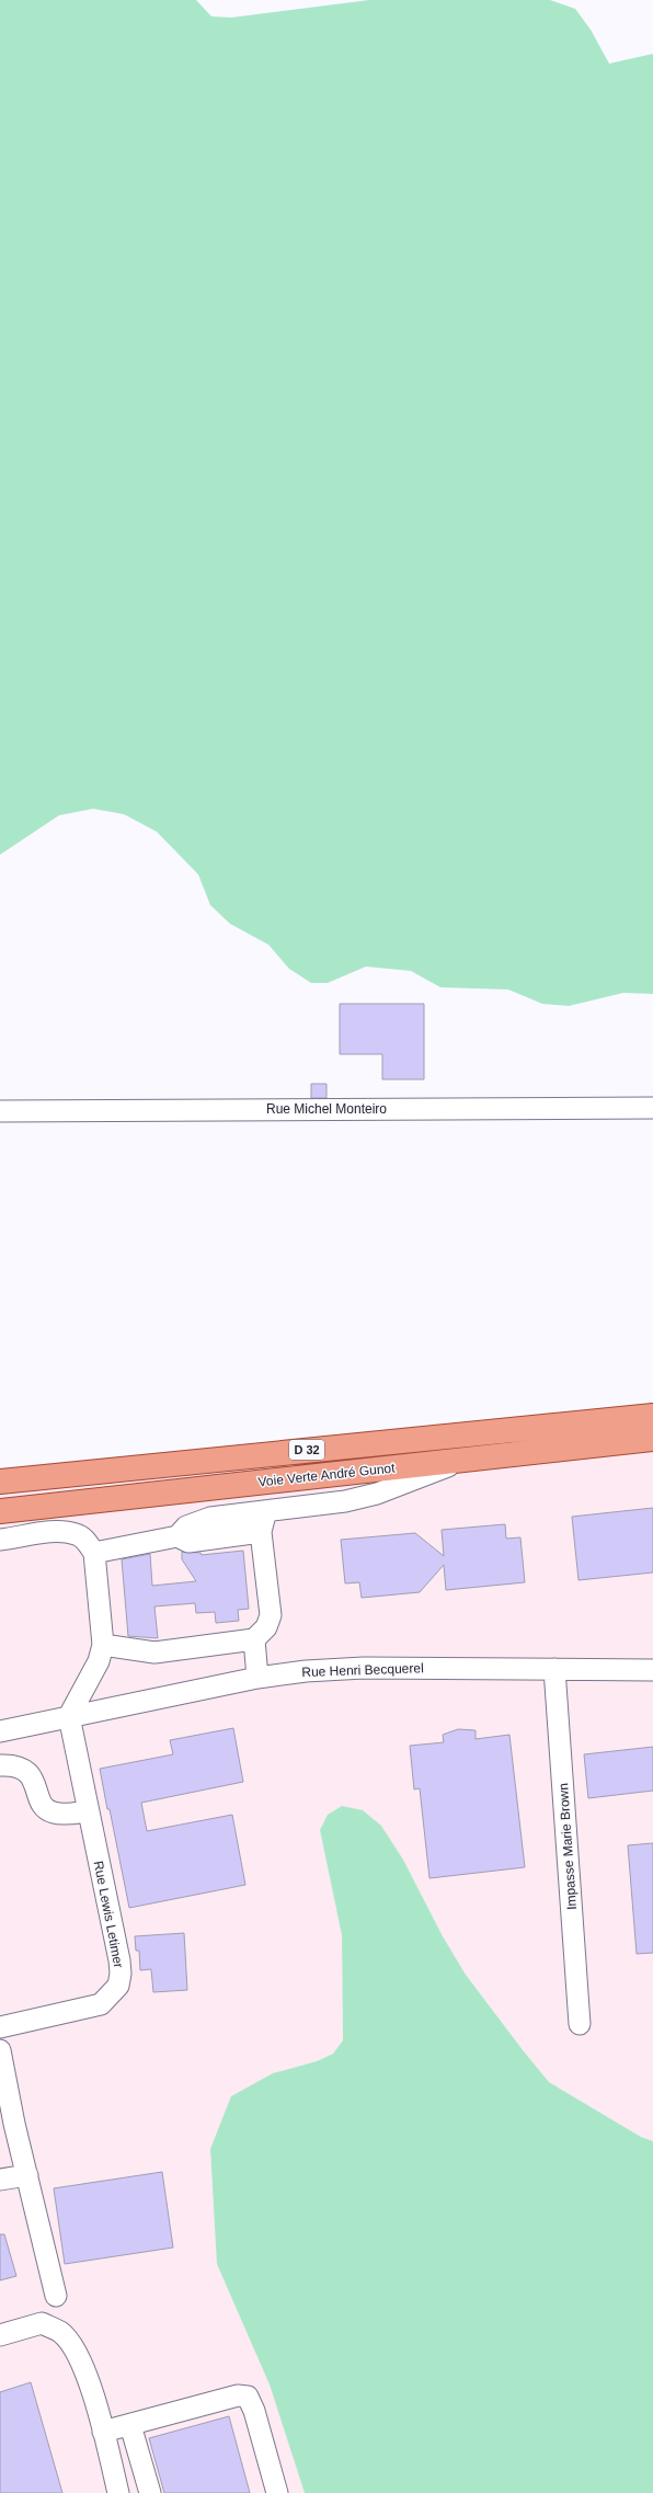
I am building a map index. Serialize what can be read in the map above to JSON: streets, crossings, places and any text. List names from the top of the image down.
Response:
{
  "streets": {
    "main road": ["D 32", "Voie Verte André Gunot"],
    "street": [
      "Rue Michel Monteiro",
      "Rue Henri Becquerel",
      "Impasse Marie Brown",
      "Rue Lewis Letimer"
    ]
  },
  "crossings": [
    ["Rue Henri Becquerel", "Impasse Marie Brown"],
    ["Rue Henri Becquerel", "Rue Lewis Letimer"]
  ]
}
